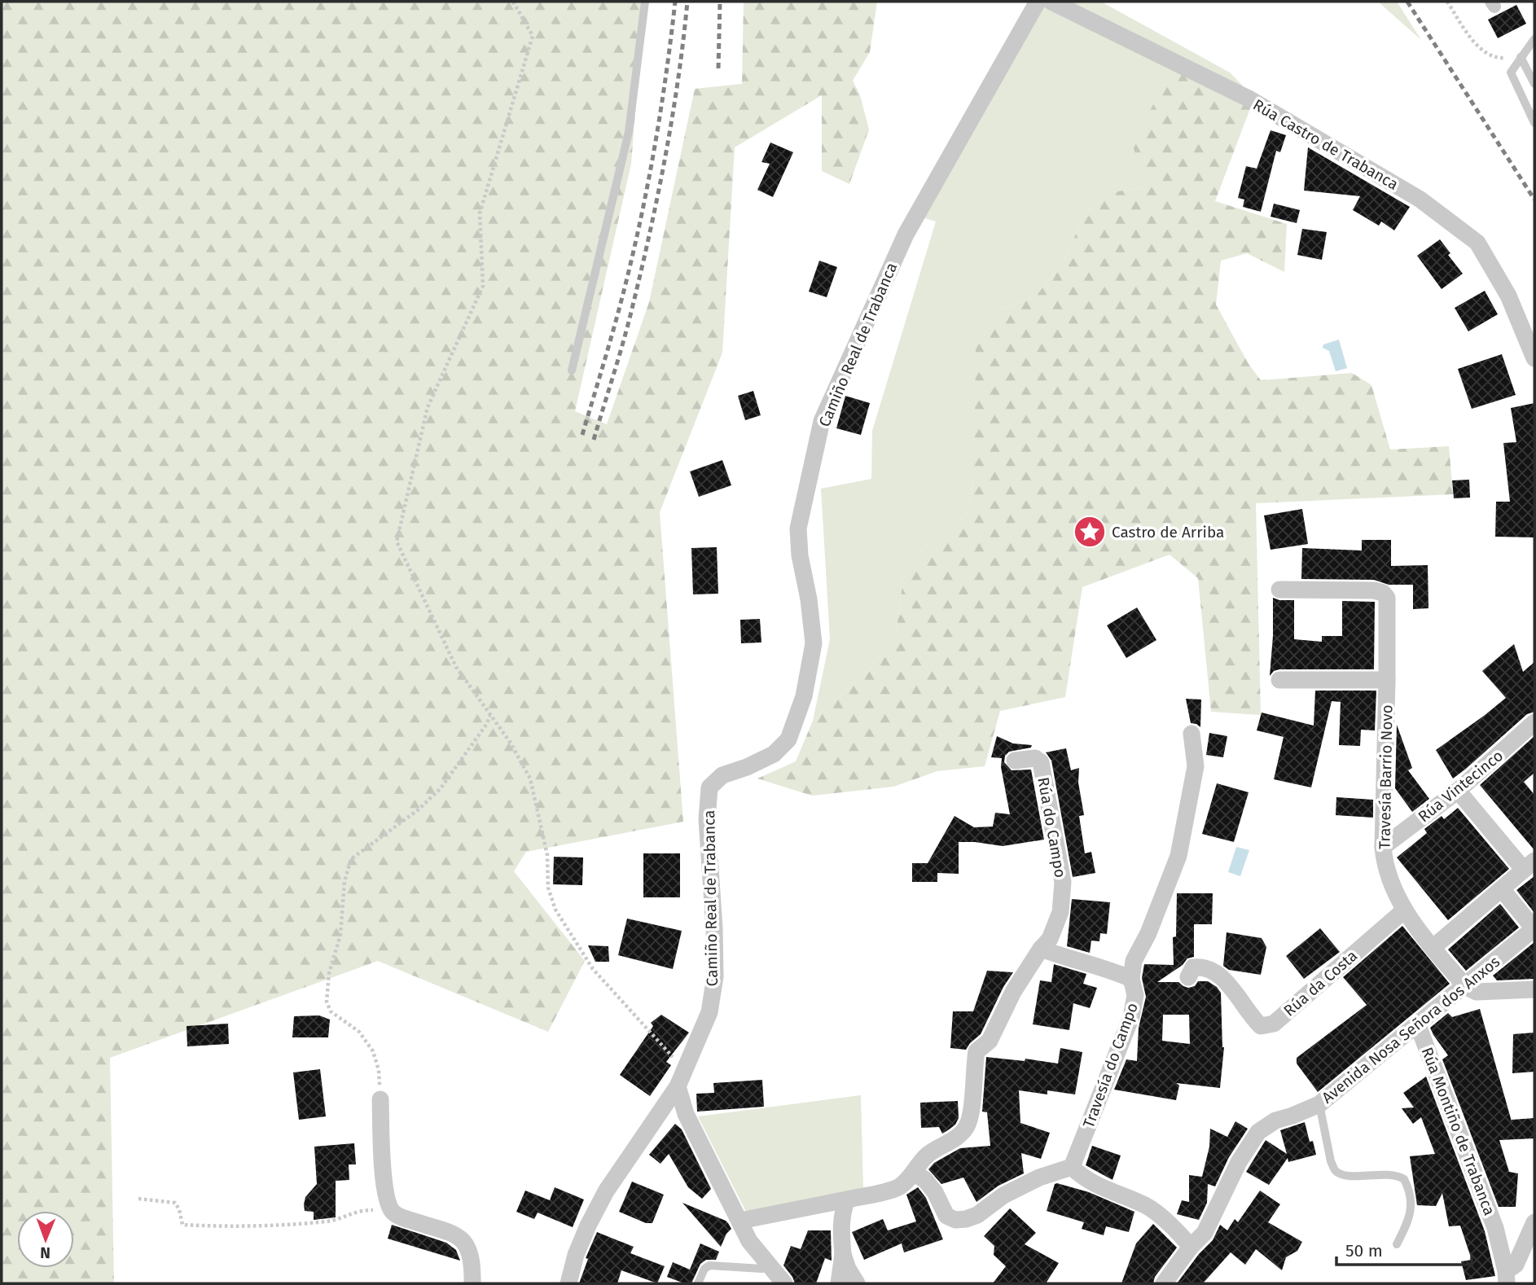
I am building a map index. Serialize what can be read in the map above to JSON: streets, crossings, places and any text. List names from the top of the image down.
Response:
{
  "streets": {
    "street": [
      "Rúa Castro de Trabanca",
      "Camiño Real de Trabanca",
      "Travesía Barrio Novo",
      "Rúa Vintecinco",
      "Rúa do Campo",
      "Rúa da Costa",
      "Avenida Nosa Señora dos Anxos",
      "Travesía do Campo",
      "Rúa Montiño de Trabanca"
    ]
  },
  "crossings": [
    ["Travesía Barrio Novo", "Rúa Vintecinco"],
    ["Travesía Barrio Novo", "Rúa da Costa"],
    ["Travesía Barrio Novo", "Avenida Nosa Señora dos Anxos"],
    ["Avenida Nosa Señora dos Anxos", "Rúa Montiño de Trabanca"]
  ],
  "places": {
    "place": ["Castro de Arriba"]
  },
  "scale_bar": "50 m",
  "north": "bottom"
}
